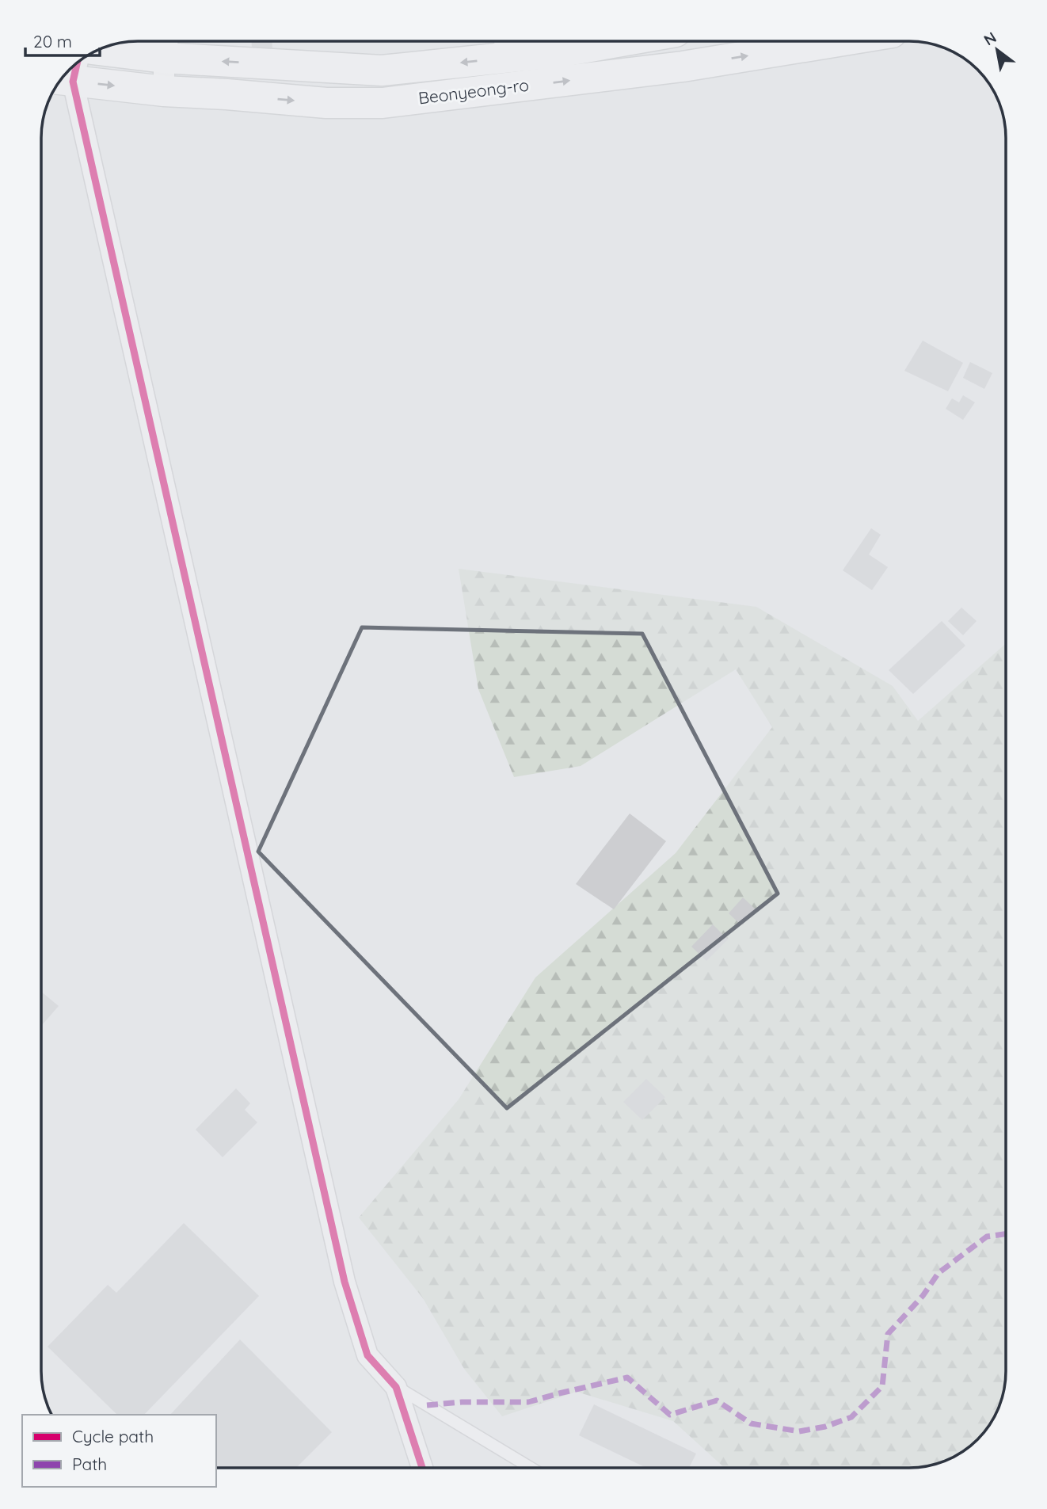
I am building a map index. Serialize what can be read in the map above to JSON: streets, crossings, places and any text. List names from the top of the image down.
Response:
{
  "streets": {
    "main road": ["Beonyeong-ro"]
  },
  "legend": ["Cycle path", "Path"],
  "scale_bar": "20 m",
  "north": "top left"
}
